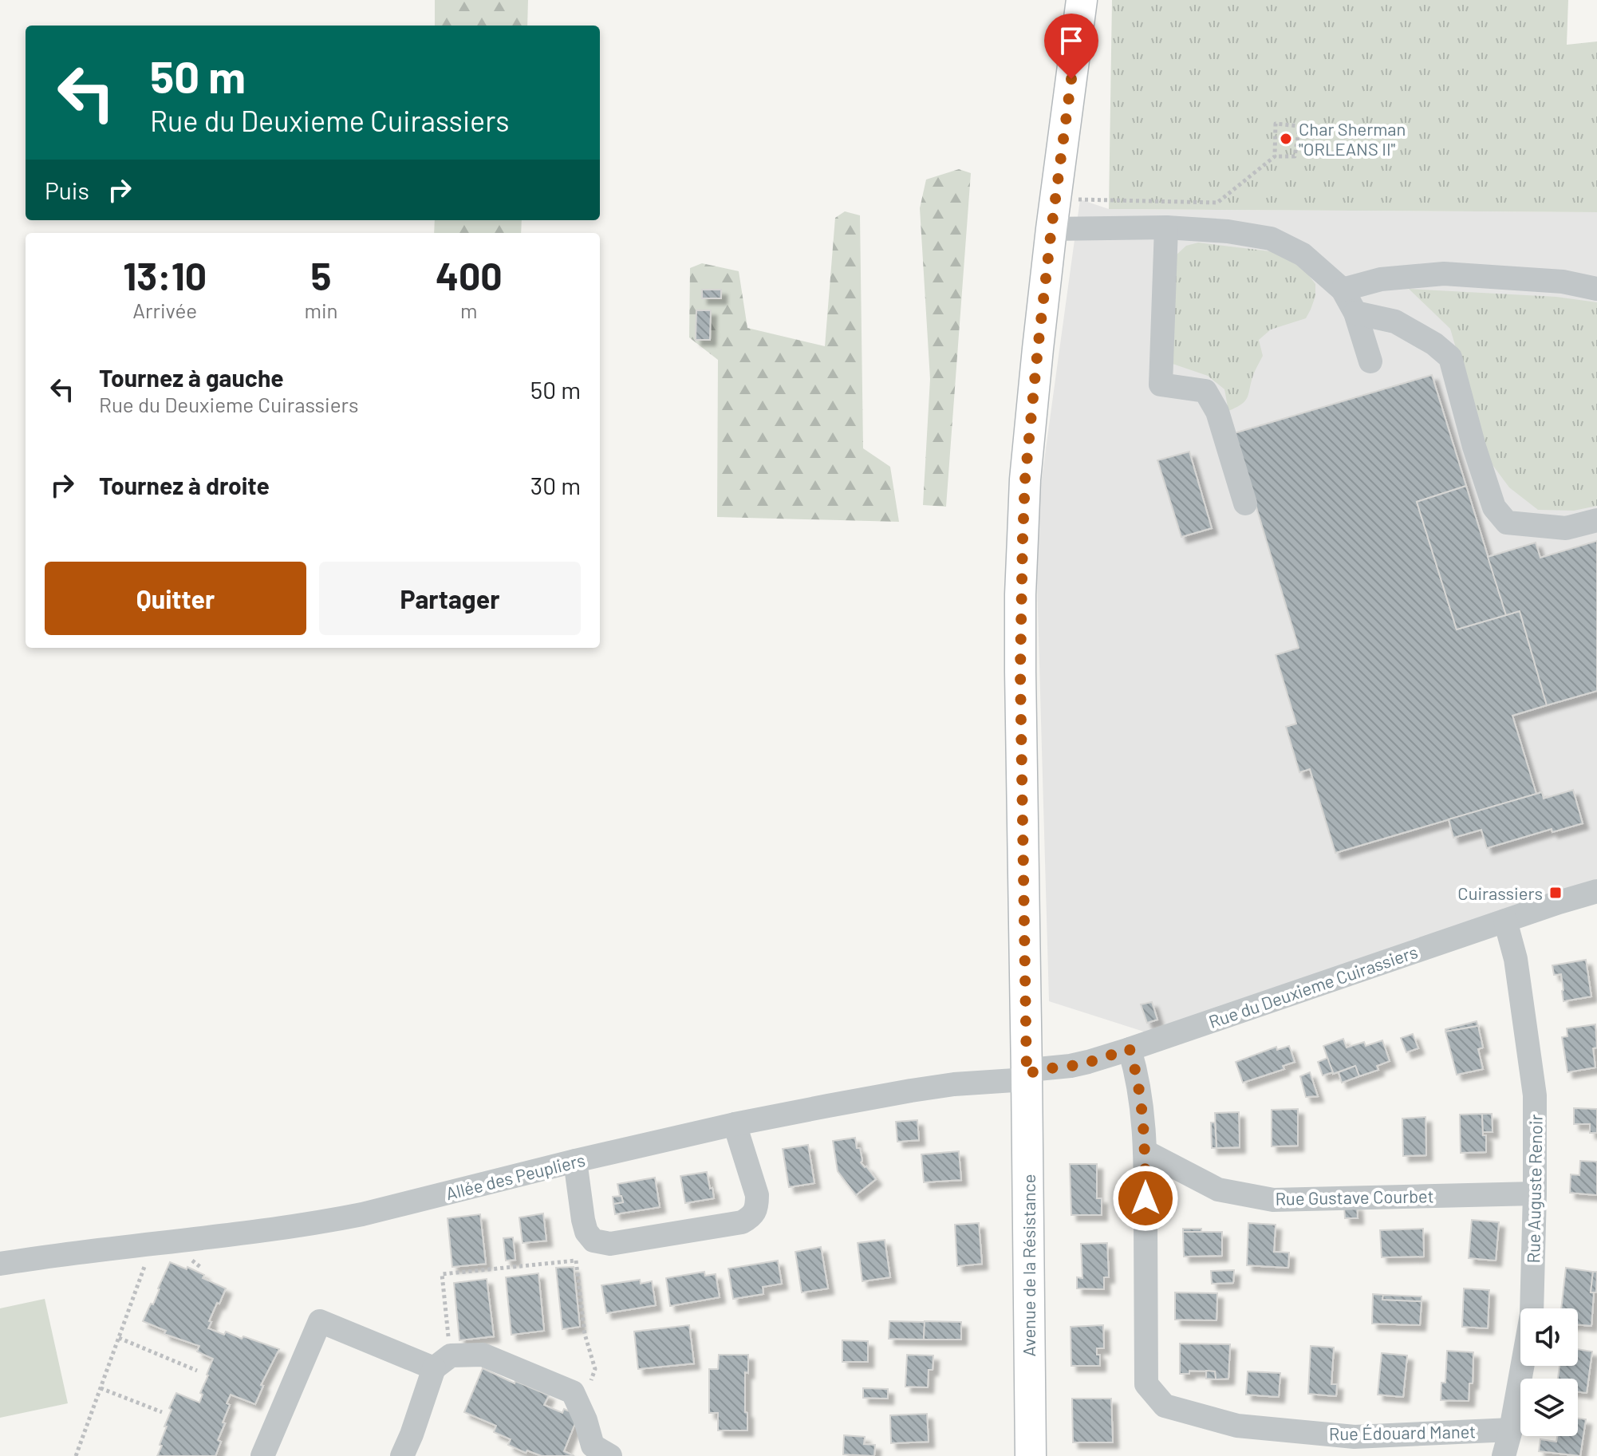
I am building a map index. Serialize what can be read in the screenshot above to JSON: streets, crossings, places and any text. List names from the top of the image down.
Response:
{
  "streets": {
    "main road": ["Avenue de la Résistance"],
    "street": [
      "Rue du Deuxieme Cuirassiers",
      "Allée des Peupliers",
      "Rue Auguste Renoir",
      "Rue Gustave Courbet",
      "Rue Édouard Manet"
    ]
  },
  "crossings": [
    ["Rue du Deuxieme Cuirassiers", "Allée des Peupliers"],
    ["Rue du Deuxieme Cuirassiers", "Rue Auguste Renoir"],
    ["Rue du Deuxieme Cuirassiers", "Avenue de la Résistance"],
    ["Rue du Deuxieme Cuirassiers", "Rue Édouard Manet"],
    ["Allée des Peupliers", "Avenue de la Résistance"],
    ["Rue Auguste Renoir", "Rue Gustave Courbet"],
    ["Rue Auguste Renoir", "Rue Édouard Manet"],
    ["Rue Gustave Courbet", "Rue Édouard Manet"]
  ],
  "places": {
    "other": ["Char Sherman \"ORLEANS II\""],
    "transit": ["Cuirassiers"]
  },
  "page": {
    "turn": ["50 m", "Rue du Deuxieme Cuirassiers"],
    "then": "Puis",
    "eta": [
      "13:10",
      "Arrivée",
      "5",
      "min",
      "400",
      "m"
    ],
    "list": [
      {
        "name": "Tournez à gauche",
        "note": "Rue du Deuxieme Cuirassiers",
        "value": "50 m"
      },
      {
        "name": "Tournez à droite",
        "value": "30 m"
      }
    ],
    "buttons": ["Quitter", "Partager"]
  }
}
